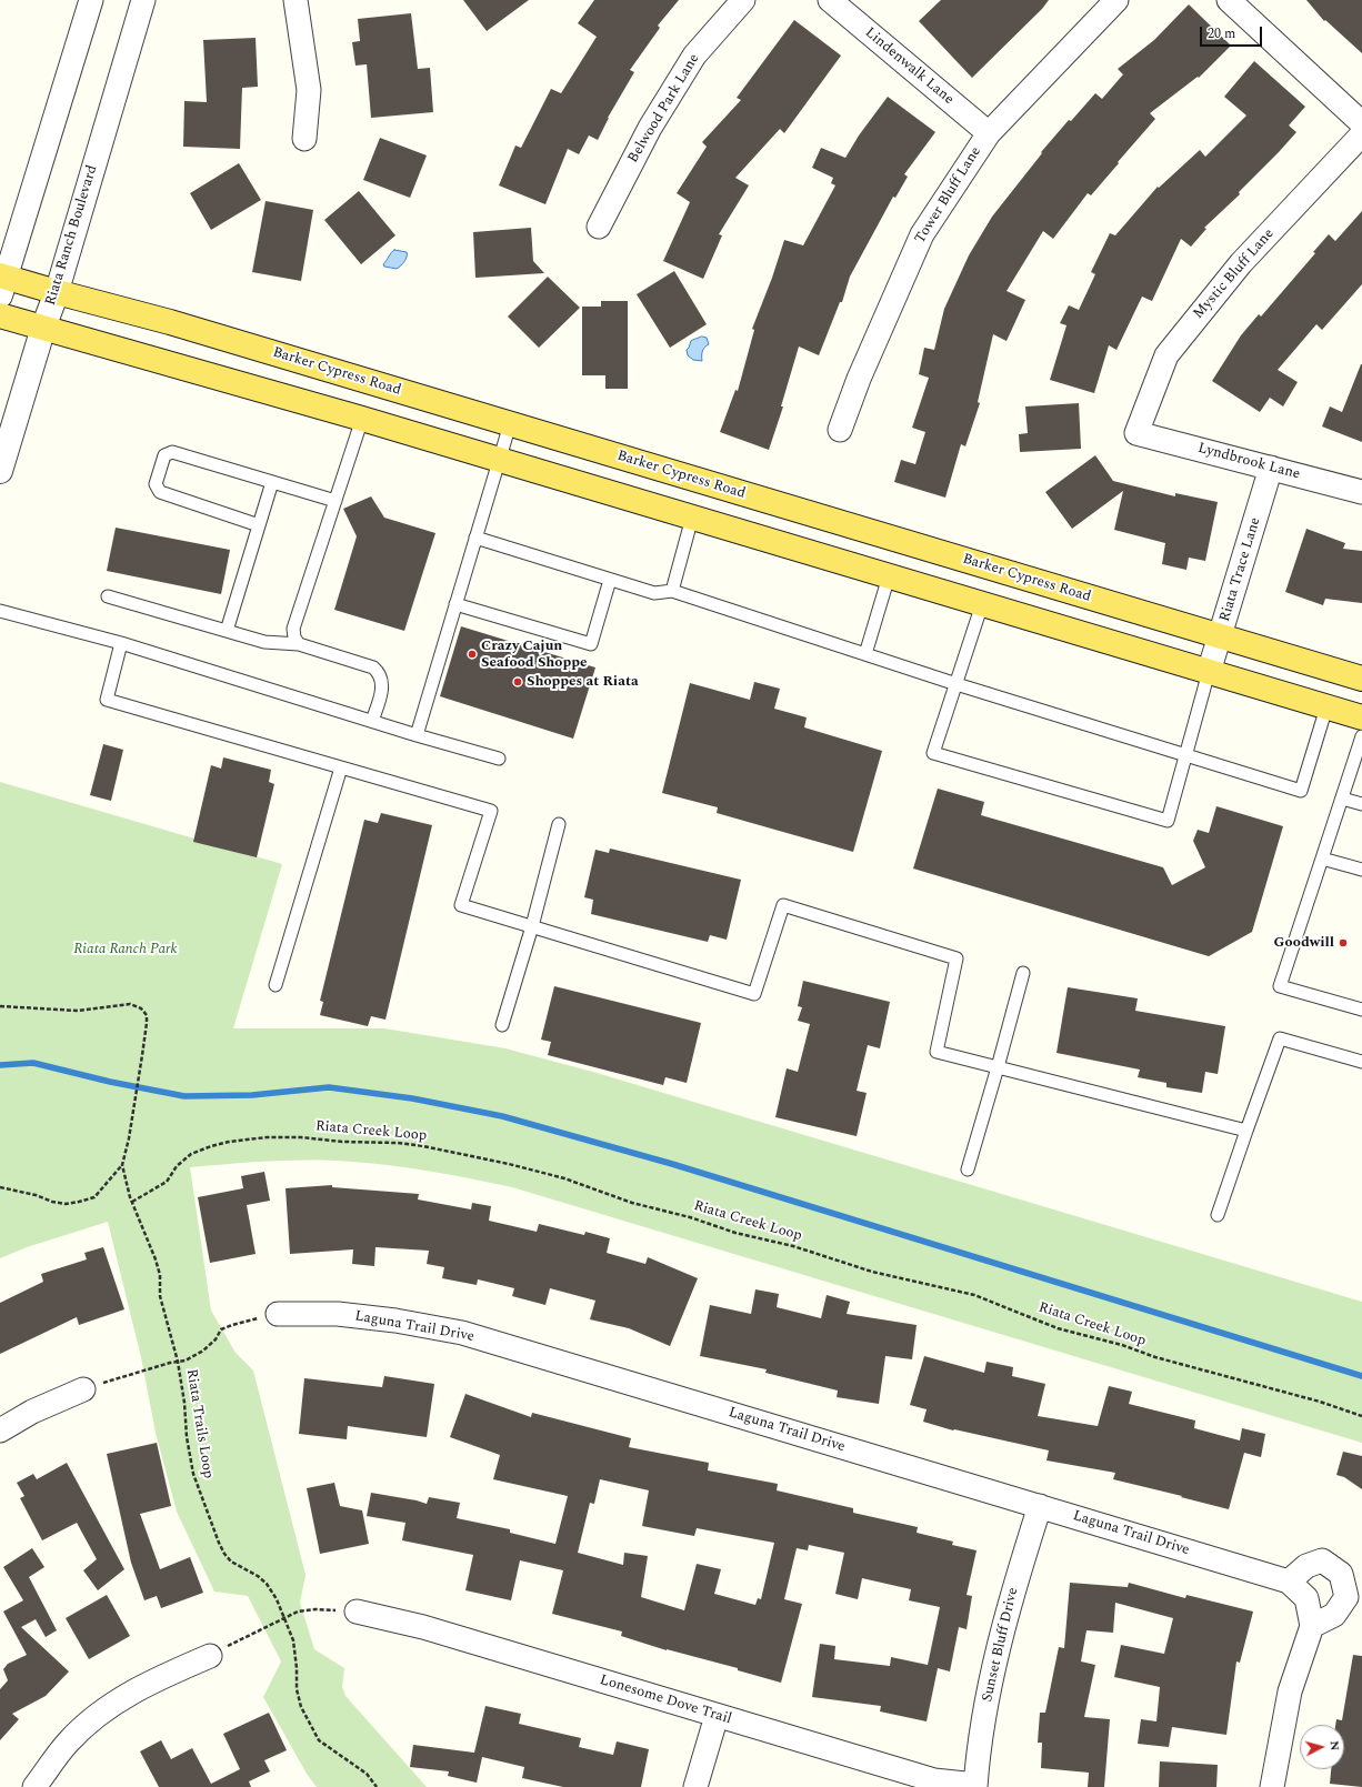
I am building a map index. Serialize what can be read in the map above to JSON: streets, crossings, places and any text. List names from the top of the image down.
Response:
{
  "streets": {
    "main road": ["Barker Cypress Road"],
    "street": [
      "Lindenwalk Lane",
      "Belwood Park Lane",
      "Tower Bluff Lane",
      "Riata Ranch Boulevard",
      "Mystic Bluff Lane",
      "Lyndbrook Lane",
      "Riata Trace Lane",
      "Laguna Trail Drive",
      "Sunset Bluff Drive",
      "Lonesome Dove Trail"
    ],
    "path": ["Riata Creek Loop", "Riata Trails Loop"]
  },
  "crossings": [
    ["Lindenwalk Lane", "Tower Bluff Lane"],
    ["Riata Ranch Boulevard", "Barker Cypress Road"],
    ["Mystic Bluff Lane", "Lyndbrook Lane"],
    ["Barker Cypress Road", "Riata Trace Lane"],
    ["Lyndbrook Lane", "Riata Trace Lane"],
    ["Riata Creek Loop", "Riata Trails Loop"],
    ["Laguna Trail Drive", "Sunset Bluff Drive"],
    ["Sunset Bluff Drive", "Lonesome Dove Trail"]
  ],
  "parks": ["Riata Ranch Park"],
  "places": ["Crazy Cajun Seafood Shoppe", "Shoppes at Riata", "Goodwill"],
  "scale_bar": "20 m",
  "north": "right"
}
